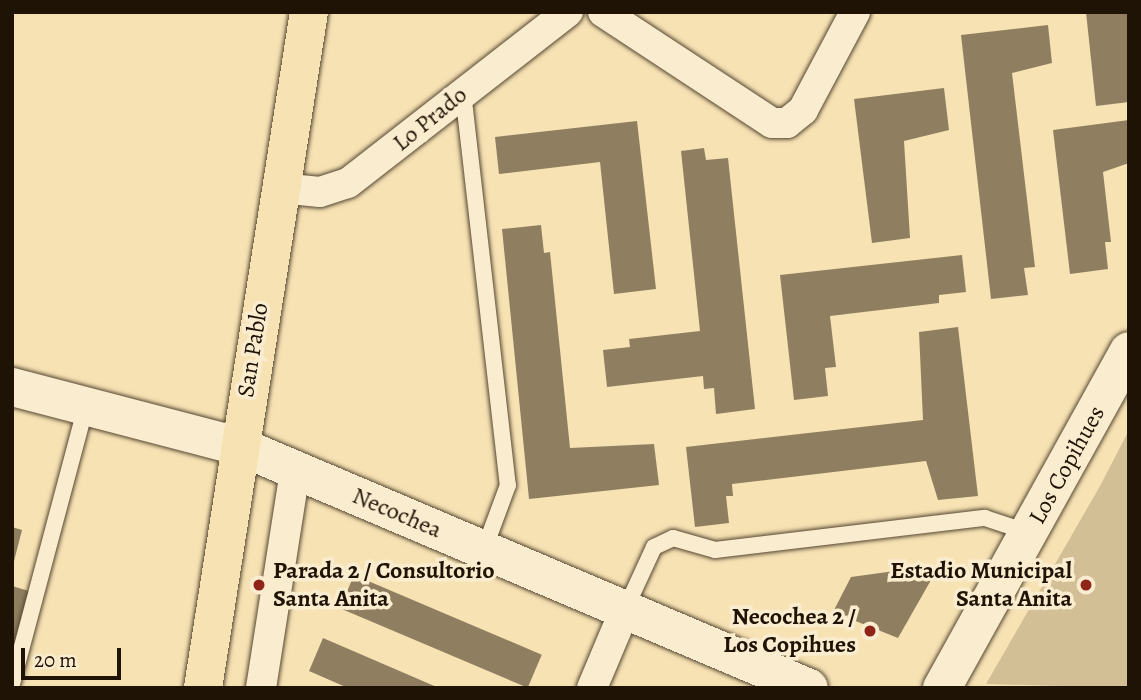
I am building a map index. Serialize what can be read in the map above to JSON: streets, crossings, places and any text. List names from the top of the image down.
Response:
{
  "streets": {
    "main road": ["San Pablo"],
    "street": ["Lo Prado", "Los Copihues", "Necochea"]
  },
  "crossings": [
    ["Lo Prado", "San Pablo"],
    ["San Pablo", "Necochea"]
  ],
  "places": ["Parada 2 / Consultorio Santa Anita", "Estadio Municipal Santa Anita", "Necochea 2 / Los Copihues"],
  "scale_bar": "20 m"
}
